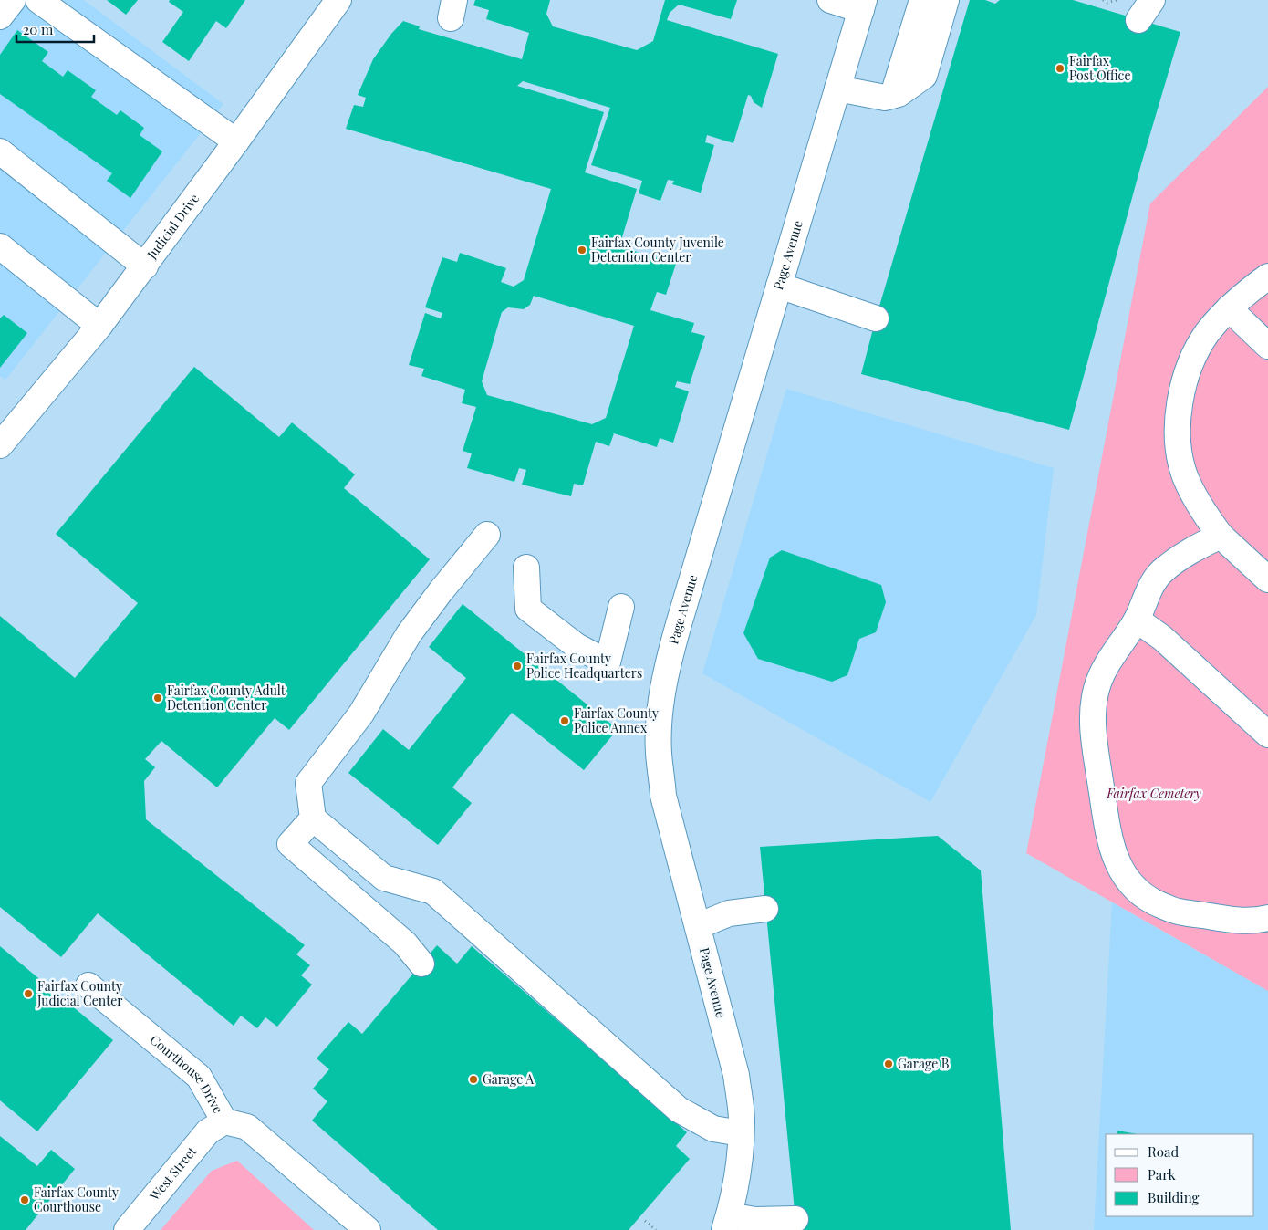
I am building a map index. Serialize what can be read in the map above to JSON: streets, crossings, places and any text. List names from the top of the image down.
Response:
{
  "streets": {
    "street": [
      "Judicial Drive",
      "Page Avenue",
      "Courthouse Drive",
      "West Street"
    ]
  },
  "crossings": [
    ["Courthouse Drive", "West Street"]
  ],
  "parks": ["Fairfax Cemetery"],
  "places": [
    "Fairfax Post Office",
    "Fairfax County Juvenile Detention Center",
    "Fairfax County Police Headquarters",
    "Fairfax County Adult Detention Center",
    "Fairfax County Police Annex",
    "Fairfax County Judicial Center",
    "Garage B",
    "Garage A",
    "Fairfax County Courthouse"
  ],
  "legend": ["Road", "Park", "Building"],
  "scale_bar": "20 m"
}
